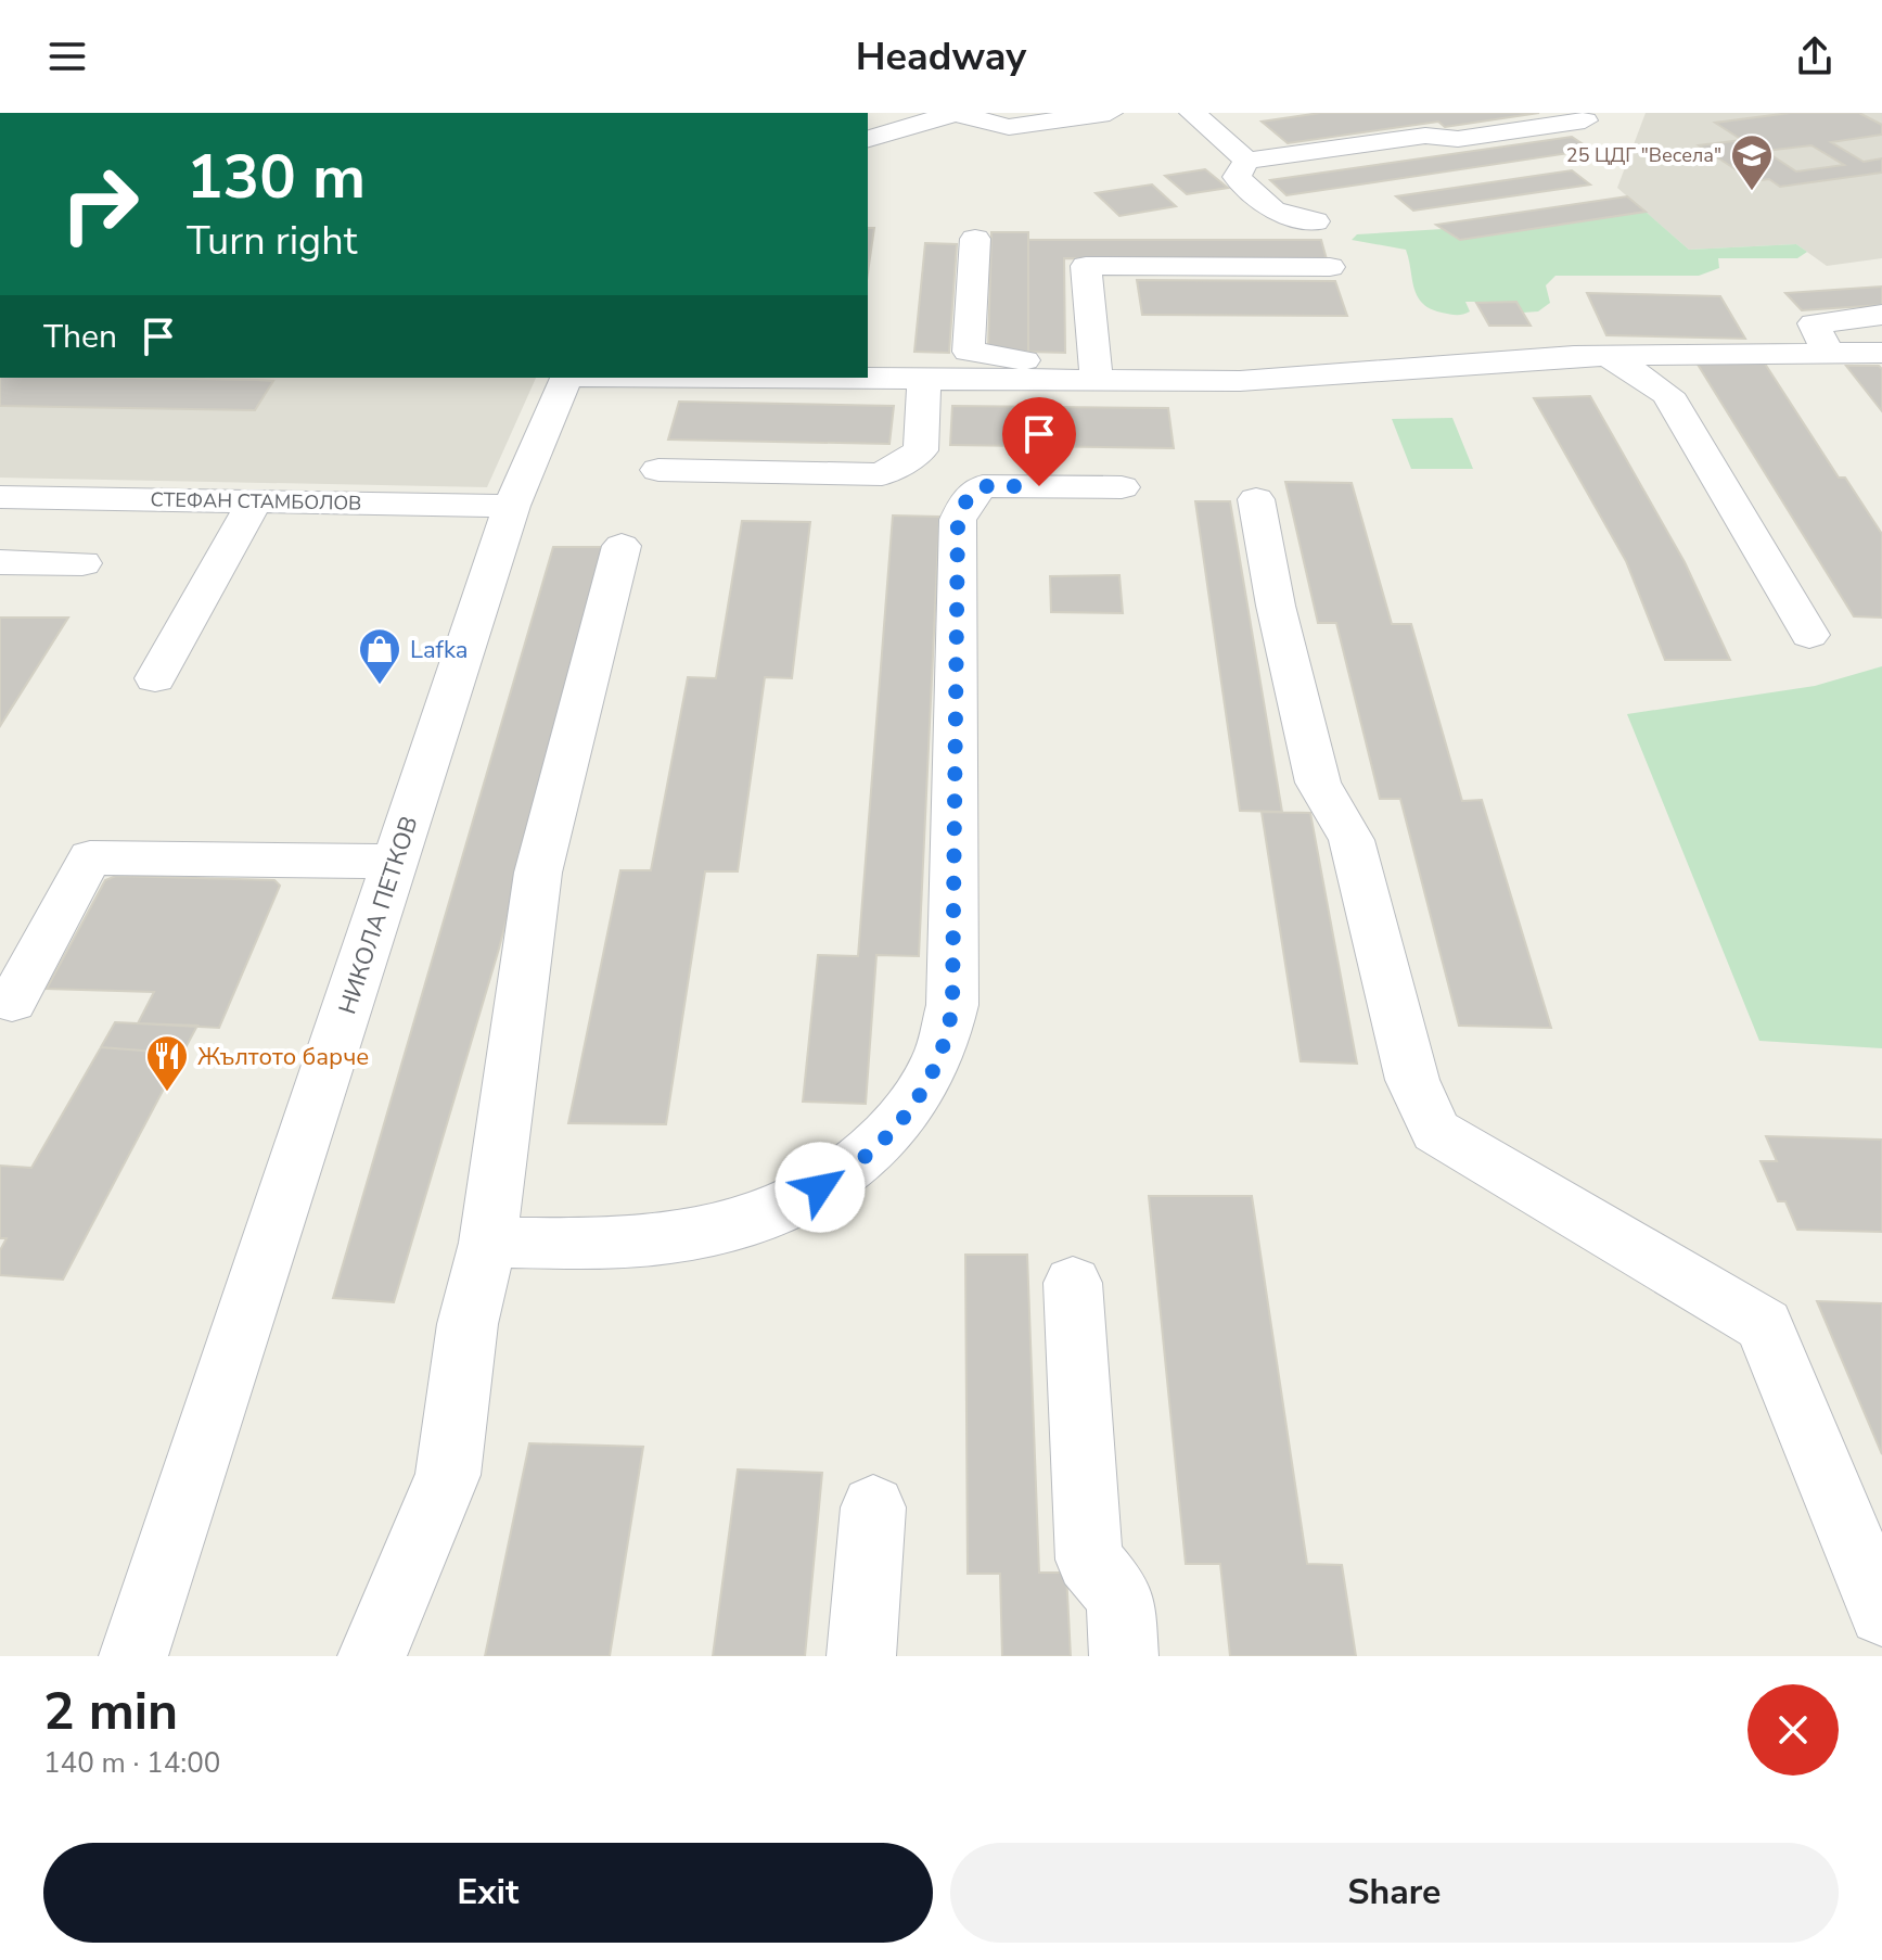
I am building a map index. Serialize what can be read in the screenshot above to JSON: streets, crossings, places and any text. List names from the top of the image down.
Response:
{
  "streets": {
    "street": ["СТЕФАН СТАМБОЛОВ", "НИКОЛА ПЕТКОВ"]
  },
  "crossings": [
    ["СТЕФАН СТАМБОЛОВ", "НИКОЛА ПЕТКОВ"]
  ],
  "places": {
    "school or university": ["25 ЦДГ \"Весела\""],
    "shop": ["Lafka"],
    "restaurant": ["Жълтото барче"]
  },
  "page": {
    "header": "Headway",
    "turn": ["130 m", "Turn right"],
    "then": "Then",
    "heading": ["2 min", "140 m · 14:00"],
    "buttons": ["Exit", "Share"]
  }
}
